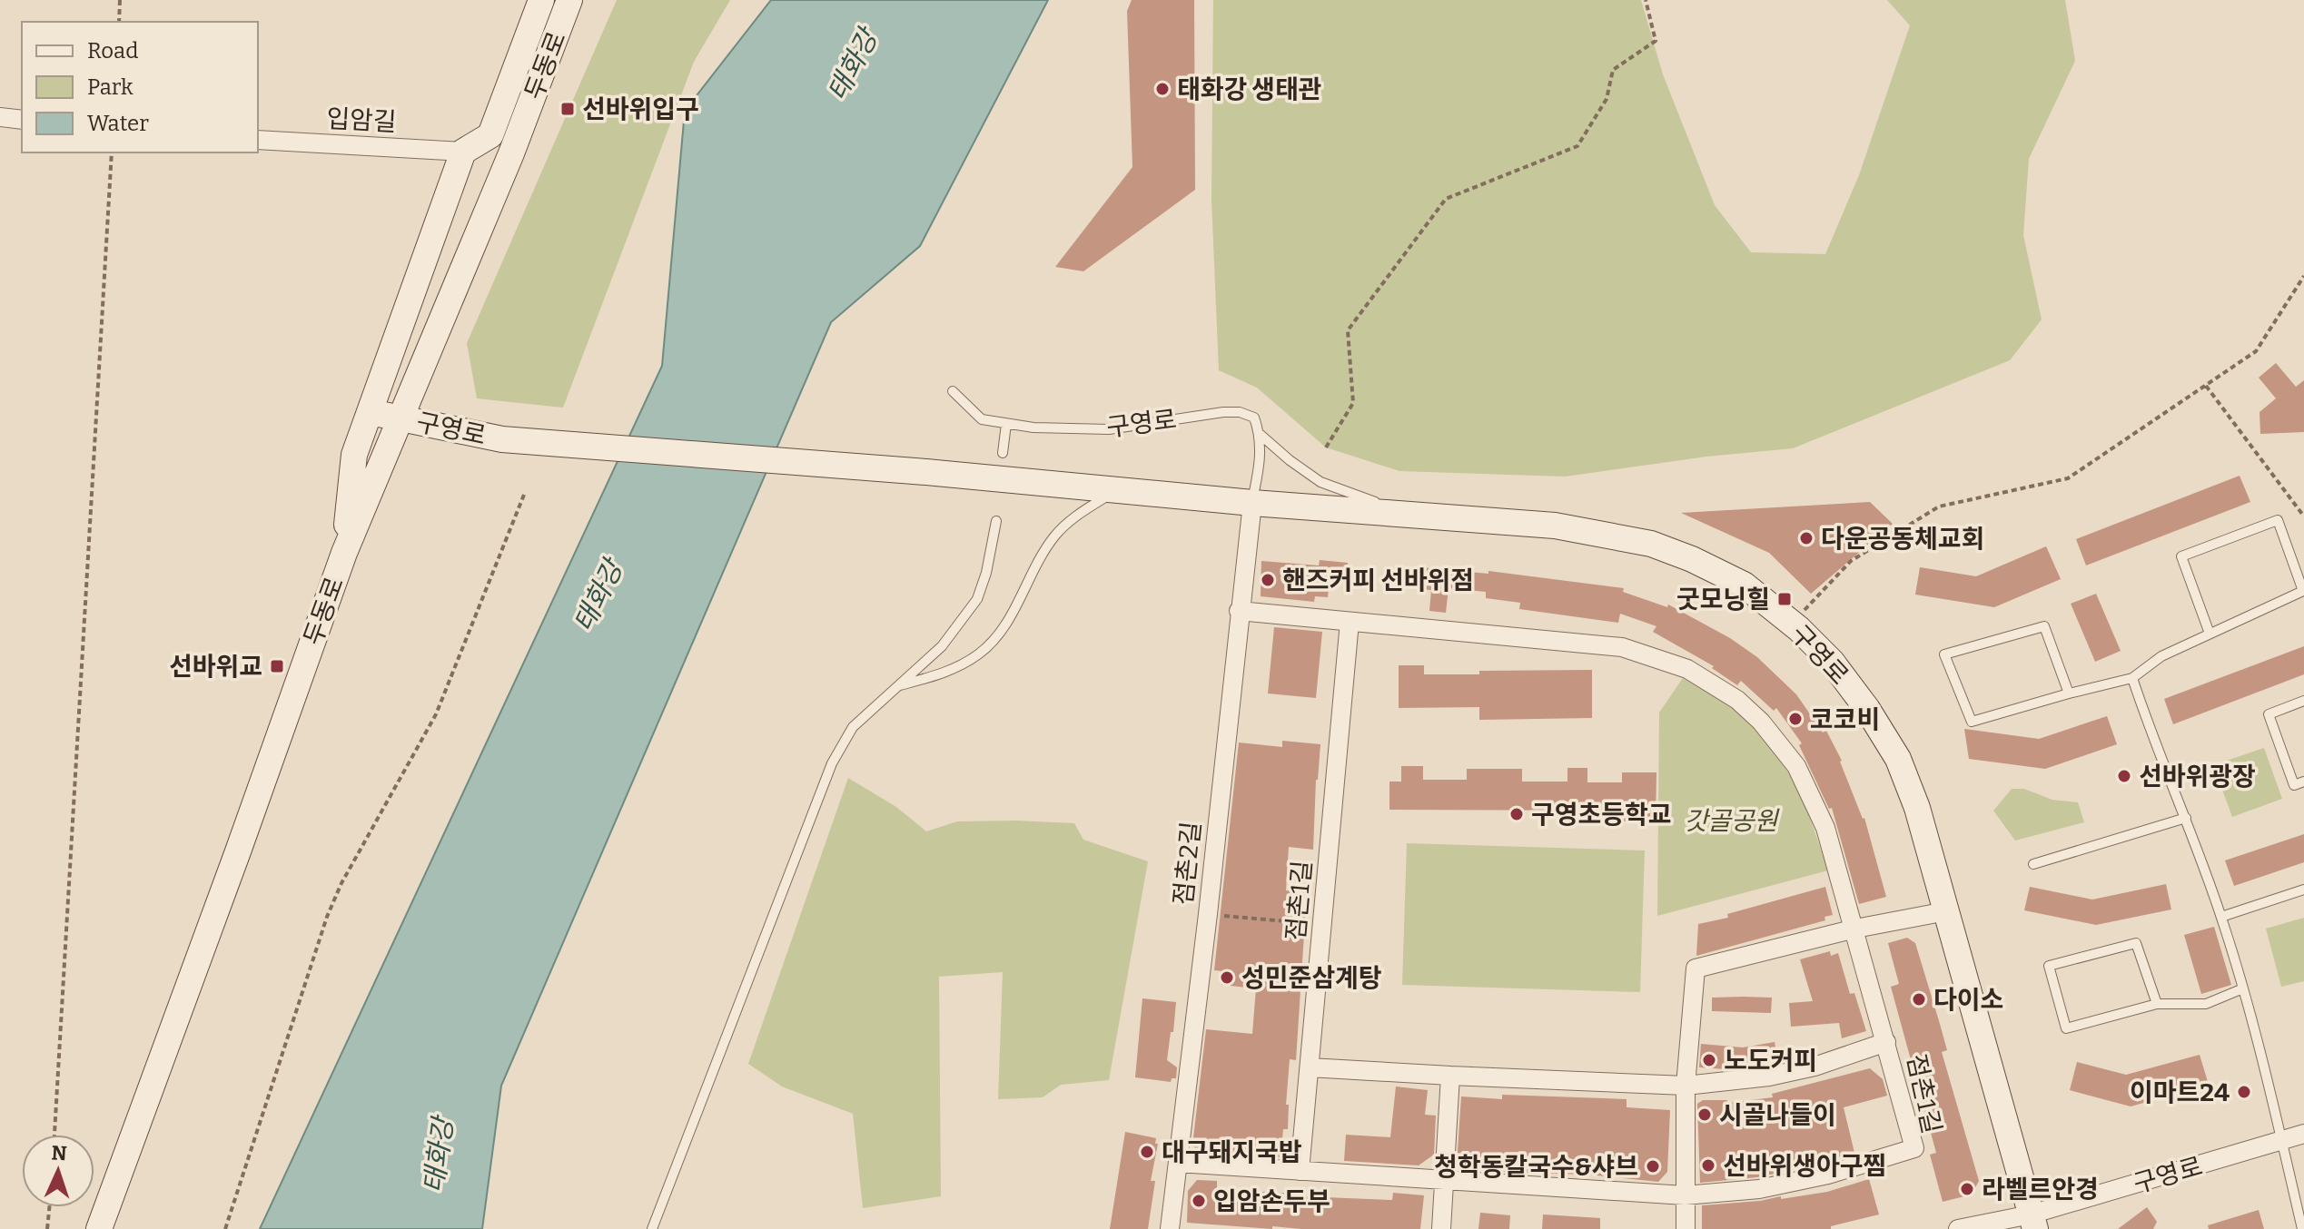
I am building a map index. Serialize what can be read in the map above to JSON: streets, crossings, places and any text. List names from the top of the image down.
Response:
{
  "streets": {
    "main road": ["두동로", "구영로"],
    "street": ["입암길", "점촌2길", "점촌1길"]
  },
  "crossings": [
    ["두동로", "구영로"],
    ["구영로", "점촌2길"],
    ["점촌2길", "점촌1길"]
  ],
  "water": ["태화강"],
  "parks": ["갓골공원"],
  "places": {
    "other": [
      "태화강 생태관",
      "다운공동체교회",
      "핸즈커피 선바위점",
      "코코비",
      "선바위광장",
      "구영초등학교",
      "성민준삼계탕",
      "다이소",
      "노도커피",
      "이마트24",
      "시골나들이",
      "대구돼지국밥",
      "선바위생아구찜",
      "청학동칼국수&샤브",
      "라벨르안경",
      "입암손두부"
    ],
    "transit": ["선바위입구", "굿모닝힐", "선바위교"]
  },
  "legend": ["Road", "Park", "Water"],
  "north": "top"
}
